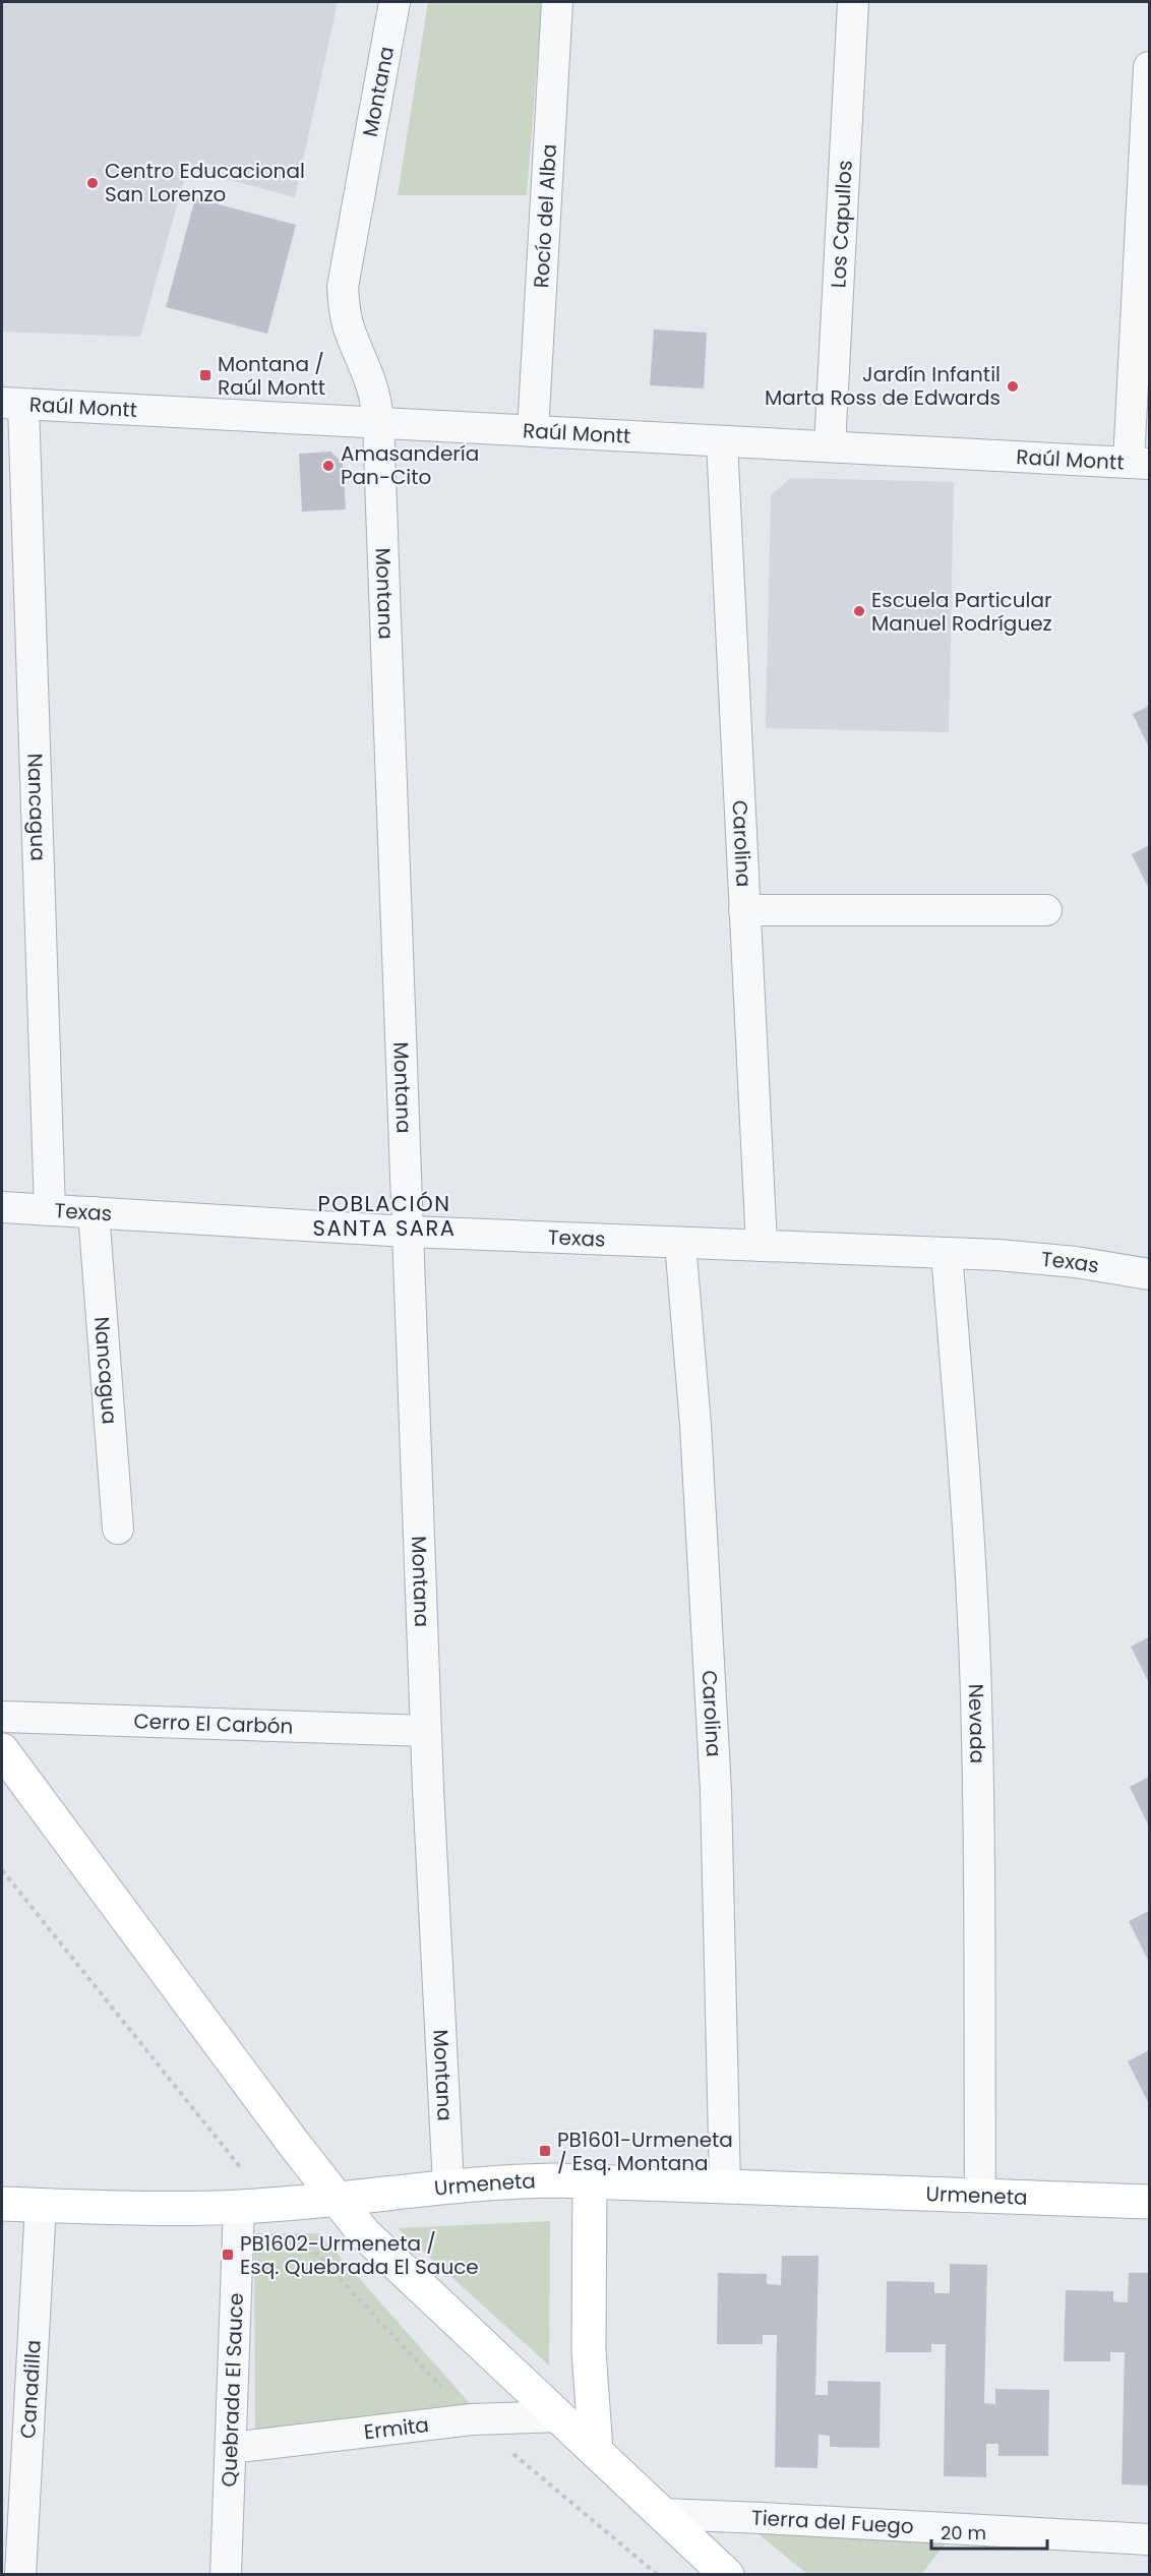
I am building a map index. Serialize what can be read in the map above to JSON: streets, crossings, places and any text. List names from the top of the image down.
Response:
{
  "streets": {
    "street": [
      "Montana",
      "Rocío del Alba",
      "Los Capullos",
      "Raúl Montt",
      "Nancagua",
      "Carolina",
      "Texas",
      "Cerro El Carbón",
      "Nevada",
      "Urmeneta",
      "Canadilla",
      "Quebrada El Sauce",
      "Ermita",
      "Tierra del Fuego"
    ]
  },
  "crossings": [
    ["Montana", "Raúl Montt"],
    ["Montana", "Texas"],
    ["Montana", "Cerro El Carbón"],
    ["Montana", "Urmeneta"],
    ["Rocío del Alba", "Raúl Montt"],
    ["Los Capullos", "Raúl Montt"],
    ["Raúl Montt", "Nancagua"],
    ["Raúl Montt", "Carolina"],
    ["Nancagua", "Texas"],
    ["Carolina", "Texas"],
    ["Carolina", "Urmeneta"],
    ["Texas", "Nevada"],
    ["Nevada", "Urmeneta"],
    ["Urmeneta", "Canadilla"],
    ["Urmeneta", "Quebrada El Sauce"],
    ["Quebrada El Sauce", "Ermita"]
  ],
  "districts": ["POBLACIÓN SANTA SARA"],
  "places": {
    "other": [
      "Centro Educacional San Lorenzo",
      "Jardín Infantil Marta Ross de Edwards",
      "Amasandería Pan-Cito",
      "Escuela Particular Manuel Rodríguez"
    ],
    "transit": ["Montana / Raúl Montt", "PB1601-Urmeneta / Esq. Montana", "PB1602-Urmeneta / Esq. Quebrada El Sauce"]
  },
  "scale_bar": "20 m"
}
